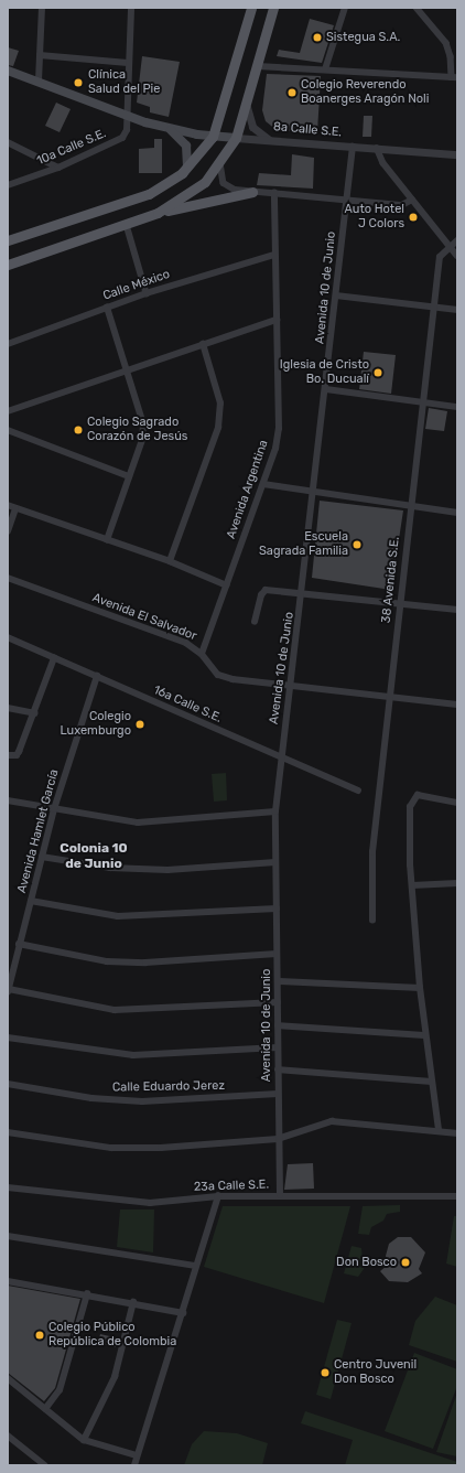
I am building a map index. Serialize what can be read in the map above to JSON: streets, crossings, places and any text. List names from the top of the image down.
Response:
{
  "streets": {
    "street": [
      "8a Calle S.E.",
      "10a Calle S.E.",
      "Calle México",
      "Avenida 10 de Junio",
      "Avenida Argentina",
      "38 Avenida S.E.",
      "Avenida El Salvador",
      "16a Calle S.E.",
      "Avenida Hamlet García",
      "Calle Eduardo Jerez",
      "23a Calle S.E."
    ]
  },
  "crossings": [
    ["8a Calle S.E.", "Avenida 10 de Junio"],
    ["Calle México", "Avenida Argentina"],
    ["Avenida 10 de Junio", "Avenida El Salvador"],
    ["Avenida 10 de Junio", "16a Calle S.E."],
    ["Avenida 10 de Junio", "Calle Eduardo Jerez"],
    ["Avenida 10 de Junio", "23a Calle S.E."],
    ["Avenida Argentina", "Avenida El Salvador"],
    ["38 Avenida S.E.", "Avenida El Salvador"],
    ["16a Calle S.E.", "Avenida Hamlet García"]
  ],
  "districts": ["Colonia 10 de Junio"],
  "places": [
    "Sistegua S.A.",
    "Clínica Salud del Pie",
    "Colegio Reverendo Boanerges Aragón Noli",
    "Auto Hotel J Colors",
    "Iglesia de Cristo Bo. Ducualí",
    "Colegio Sagrado Corazón de Jesús",
    "Escuela Sagrada Familia",
    "Colegio Luxemburgo",
    "Don Bosco",
    "Colegio Público República de Colombia",
    "Centro Juvenil Don Bosco"
  ]
}
